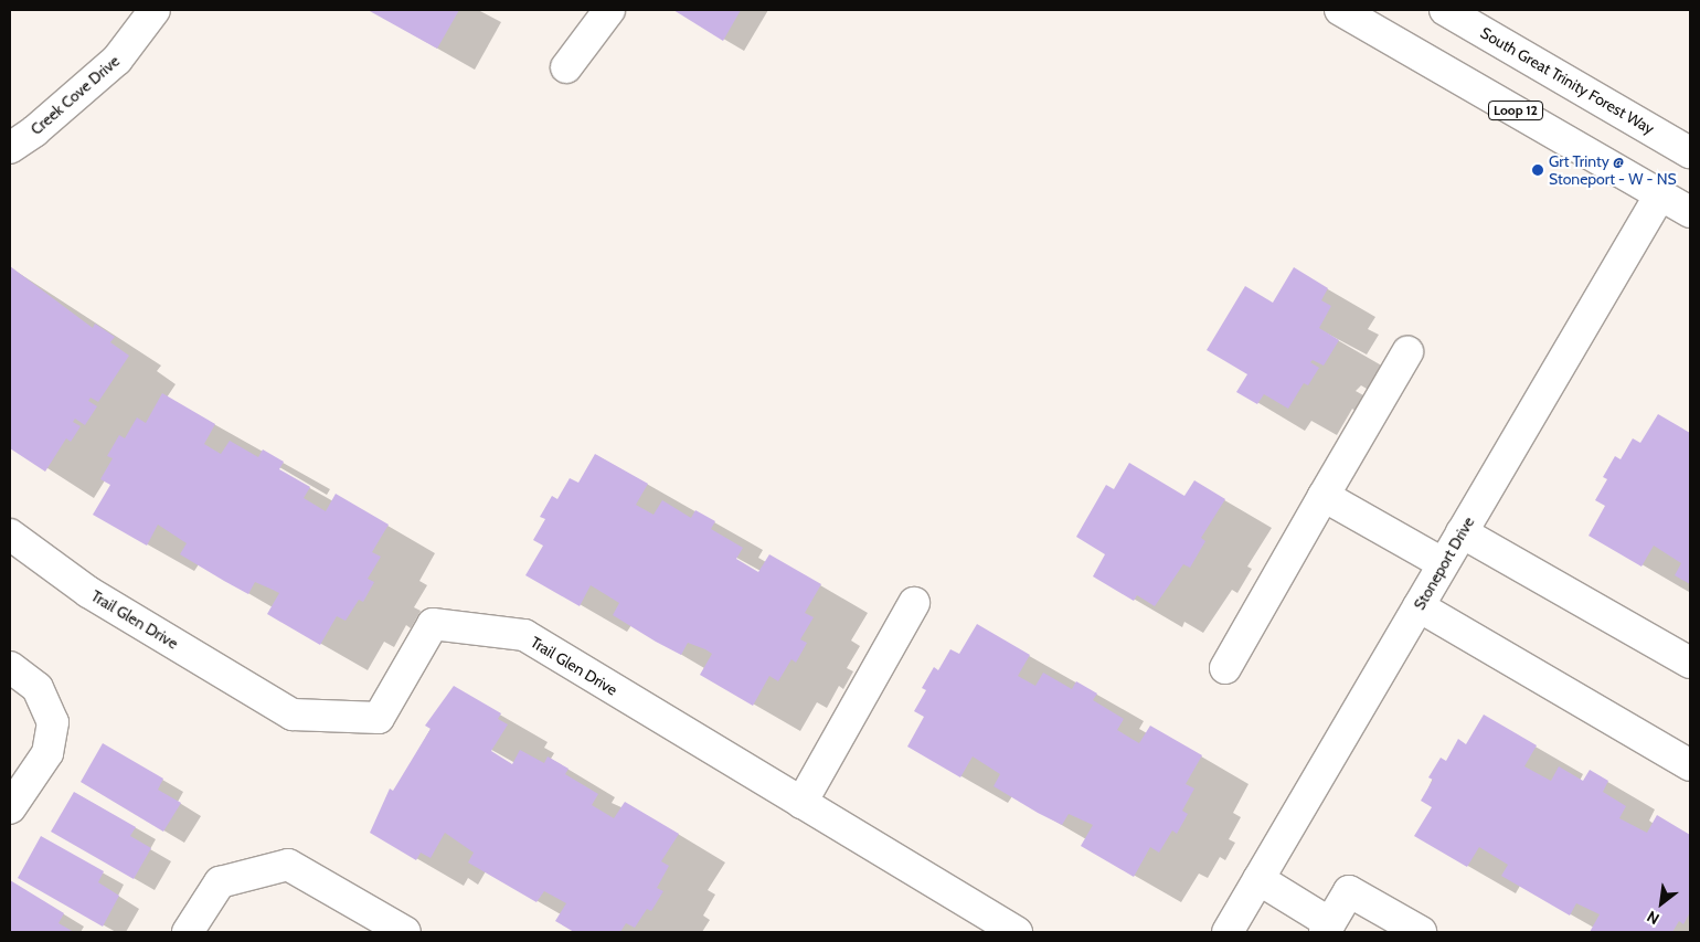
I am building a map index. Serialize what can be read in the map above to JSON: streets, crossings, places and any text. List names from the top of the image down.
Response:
{
  "streets": {
    "street": [
      "South Great Trinity Forest Way",
      "Creek Cove Drive",
      "Loop 12",
      "Stoneport Drive",
      "Trail Glen Drive"
    ]
  },
  "crossings": [
    ["Loop 12", "Stoneport Drive"]
  ],
  "places": ["Grt Trinty @ Stoneport - W - NS"],
  "north": "bottom left"
}
